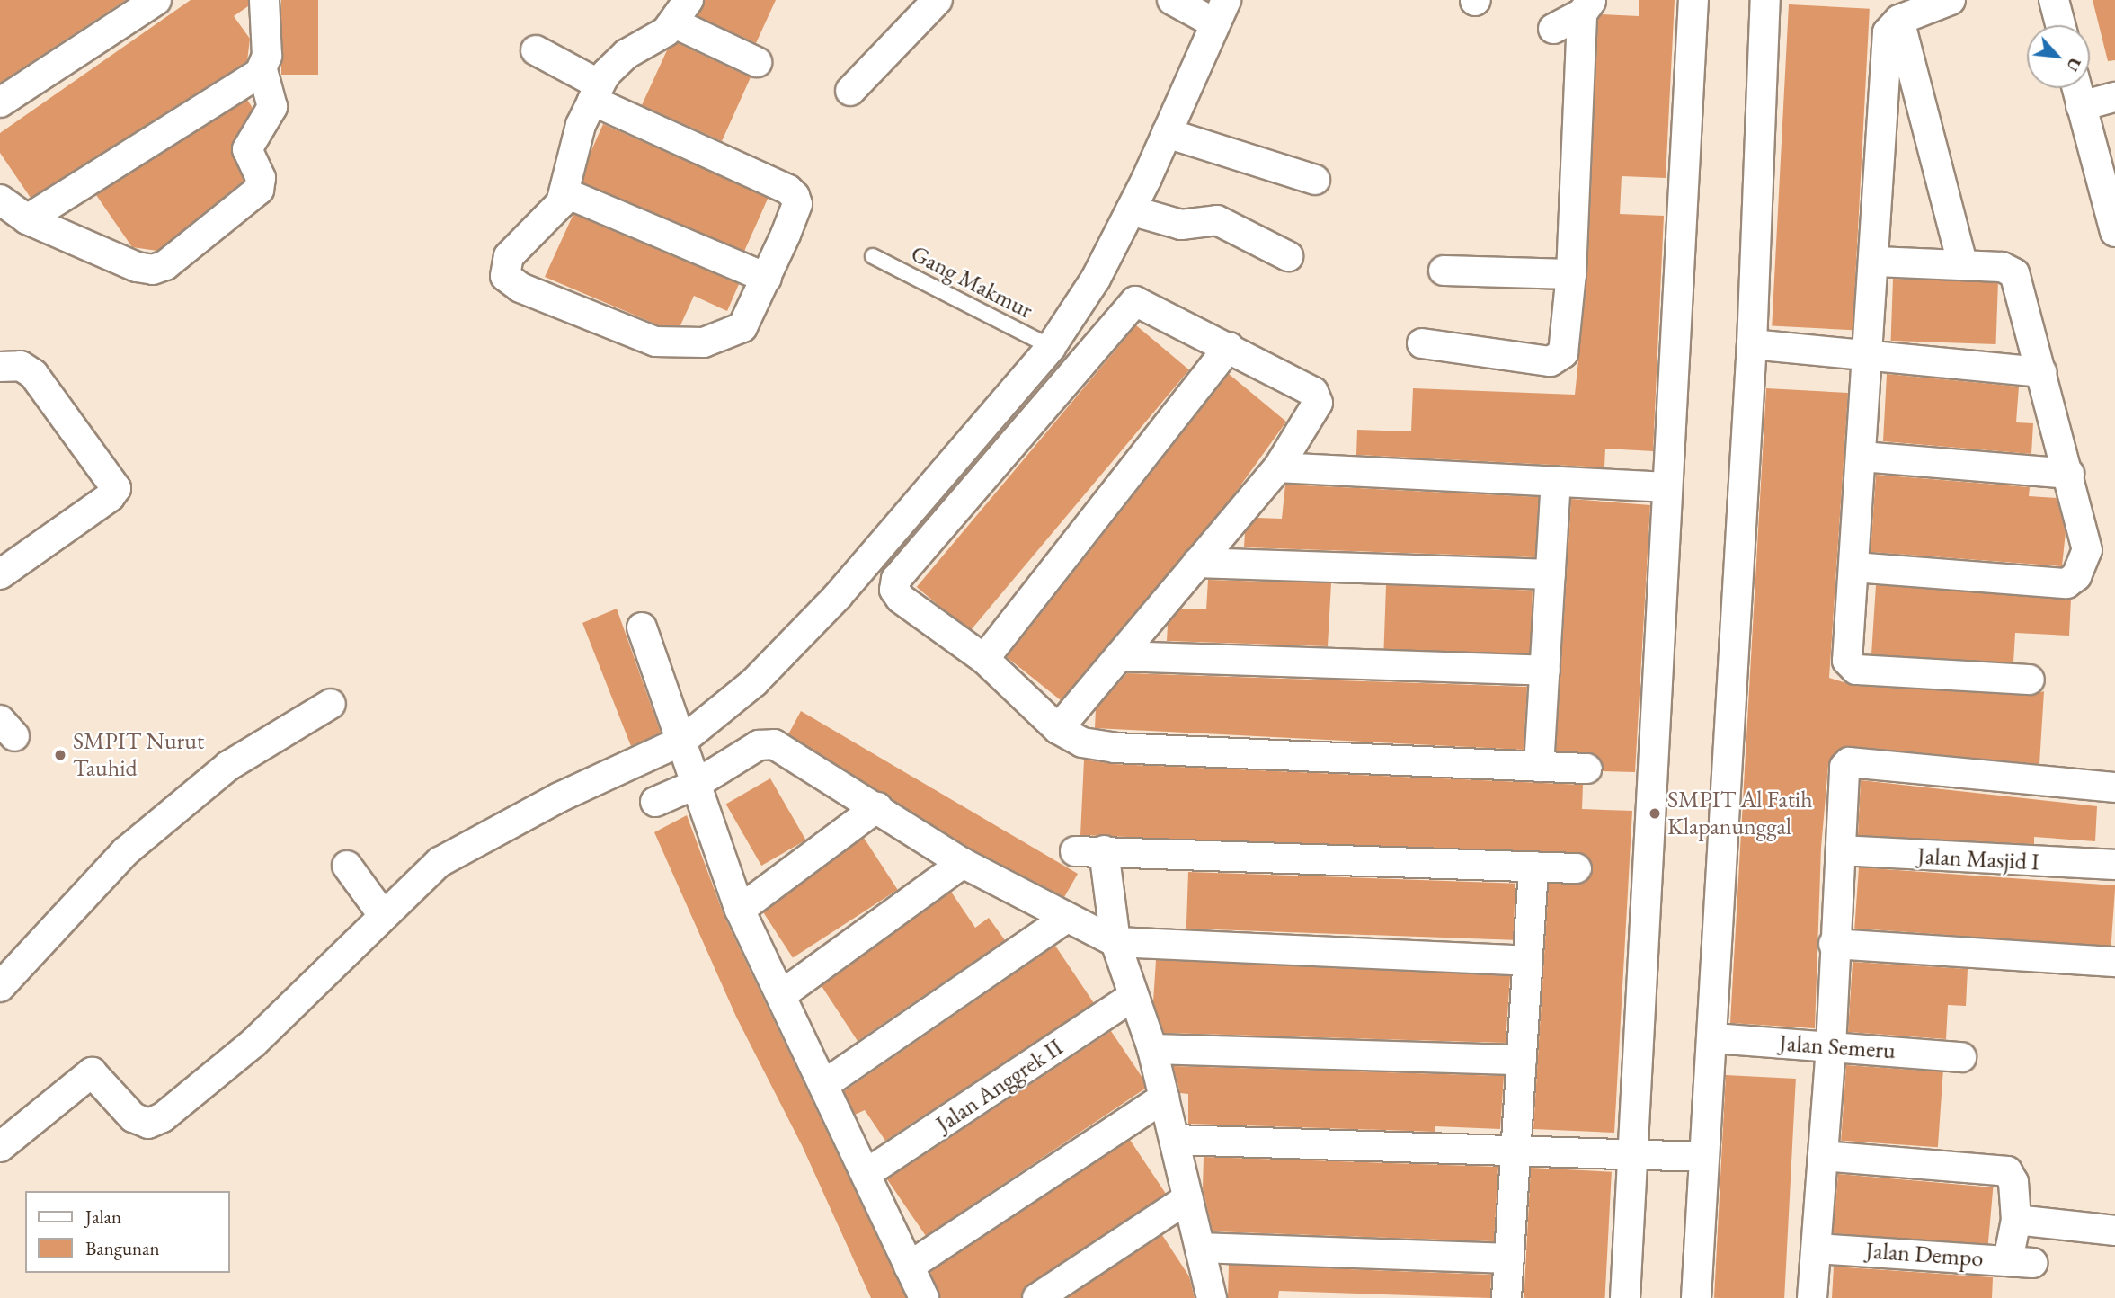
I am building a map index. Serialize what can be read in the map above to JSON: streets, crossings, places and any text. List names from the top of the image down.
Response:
{
  "streets": {
    "street": [
      "Jalan Masjid I",
      "Jalan Semeru",
      "Jalan Anggrek II",
      "Jalan Dempo"
    ],
    "lane": ["Gang Makmur"]
  },
  "places": ["SMPIT Nurut Tauhid", "SMPIT Al Fatih Klapanunggal"],
  "legend": ["Jalan", "Bangunan"],
  "north": "bottom right"
}
